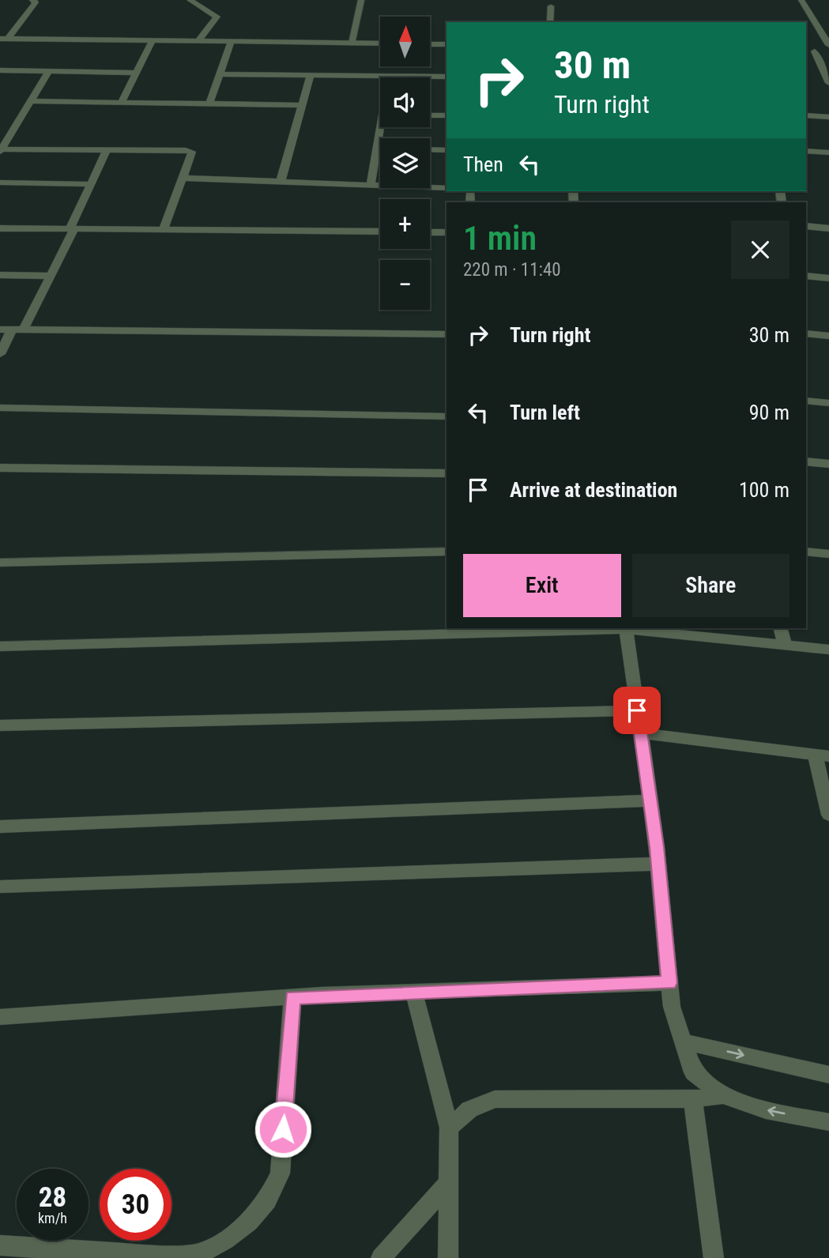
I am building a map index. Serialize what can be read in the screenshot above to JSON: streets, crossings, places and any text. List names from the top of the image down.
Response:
{
  "north": "top",
  "page": {
    "map_buttons": ["+", "−"],
    "turn": ["30 m", "Turn right"],
    "then": "Then",
    "heading": ["1 min", "220 m · 11:40"],
    "list": [
      {
        "name": "Turn right",
        "value": "30 m"
      },
      {
        "name": "Turn left",
        "value": "90 m"
      },
      {
        "name": "Arrive at destination",
        "value": "100 m"
      }
    ],
    "buttons": ["Exit", "Share"],
    "speed": "28 km/h",
    "limit": "30"
  }
}
